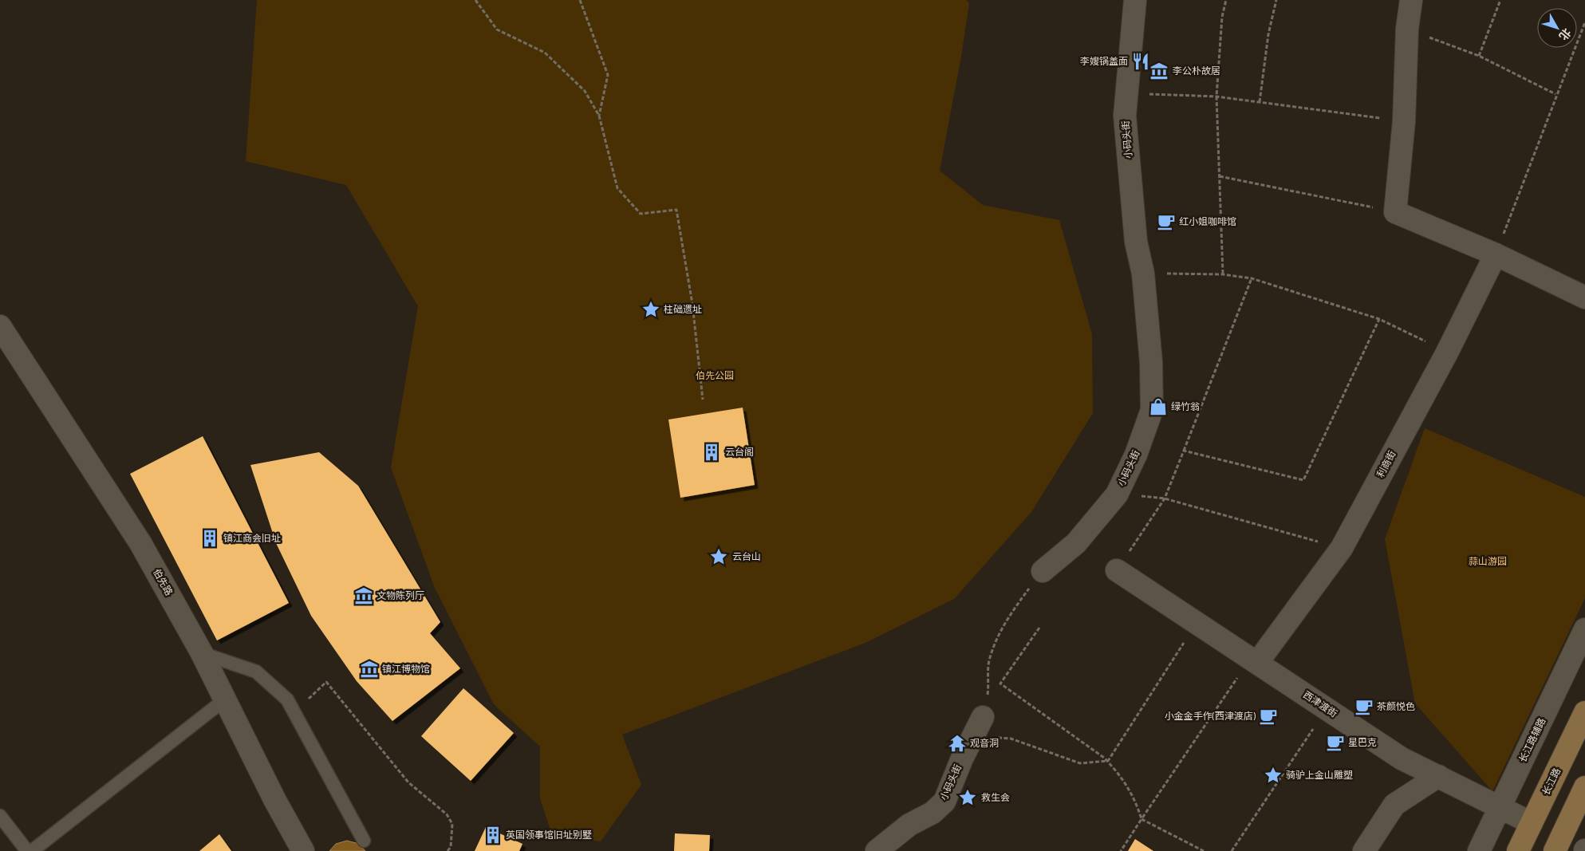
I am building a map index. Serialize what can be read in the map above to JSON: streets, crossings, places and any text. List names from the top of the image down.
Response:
{
  "streets": {
    "main road": ["长江路"],
    "street": [
      "小码头街",
      "利商街",
      "伯先路",
      "西津渡街",
      "长江路辅路"
    ]
  },
  "crossings": [
    ["利商街", "西津渡街"],
    ["西津渡街", "长江路辅路"],
    ["西津渡街", "长江路"]
  ],
  "parks": ["伯先公园", "蒜山游园"],
  "places": {
    "restaurant": ["李嫂锅盖面"],
    "museum": ["李公朴故居", "文物陈列厅", "镇江博物馆"],
    "cafe": [
      "红小姐咖啡馆",
      "茶颜悦色",
      "小金金手作(西津渡店)",
      "星巴克"
    ],
    "place": [
      "柱础遗址",
      "云台山",
      "骑驴上金山雕塑",
      "救生会"
    ],
    "shop": ["绿竹翁"],
    "building": ["云台阁", "镇江商会旧址", "英国领事馆旧址别墅"],
    "temple": ["观音洞"]
  },
  "north": "bottom right"
}
